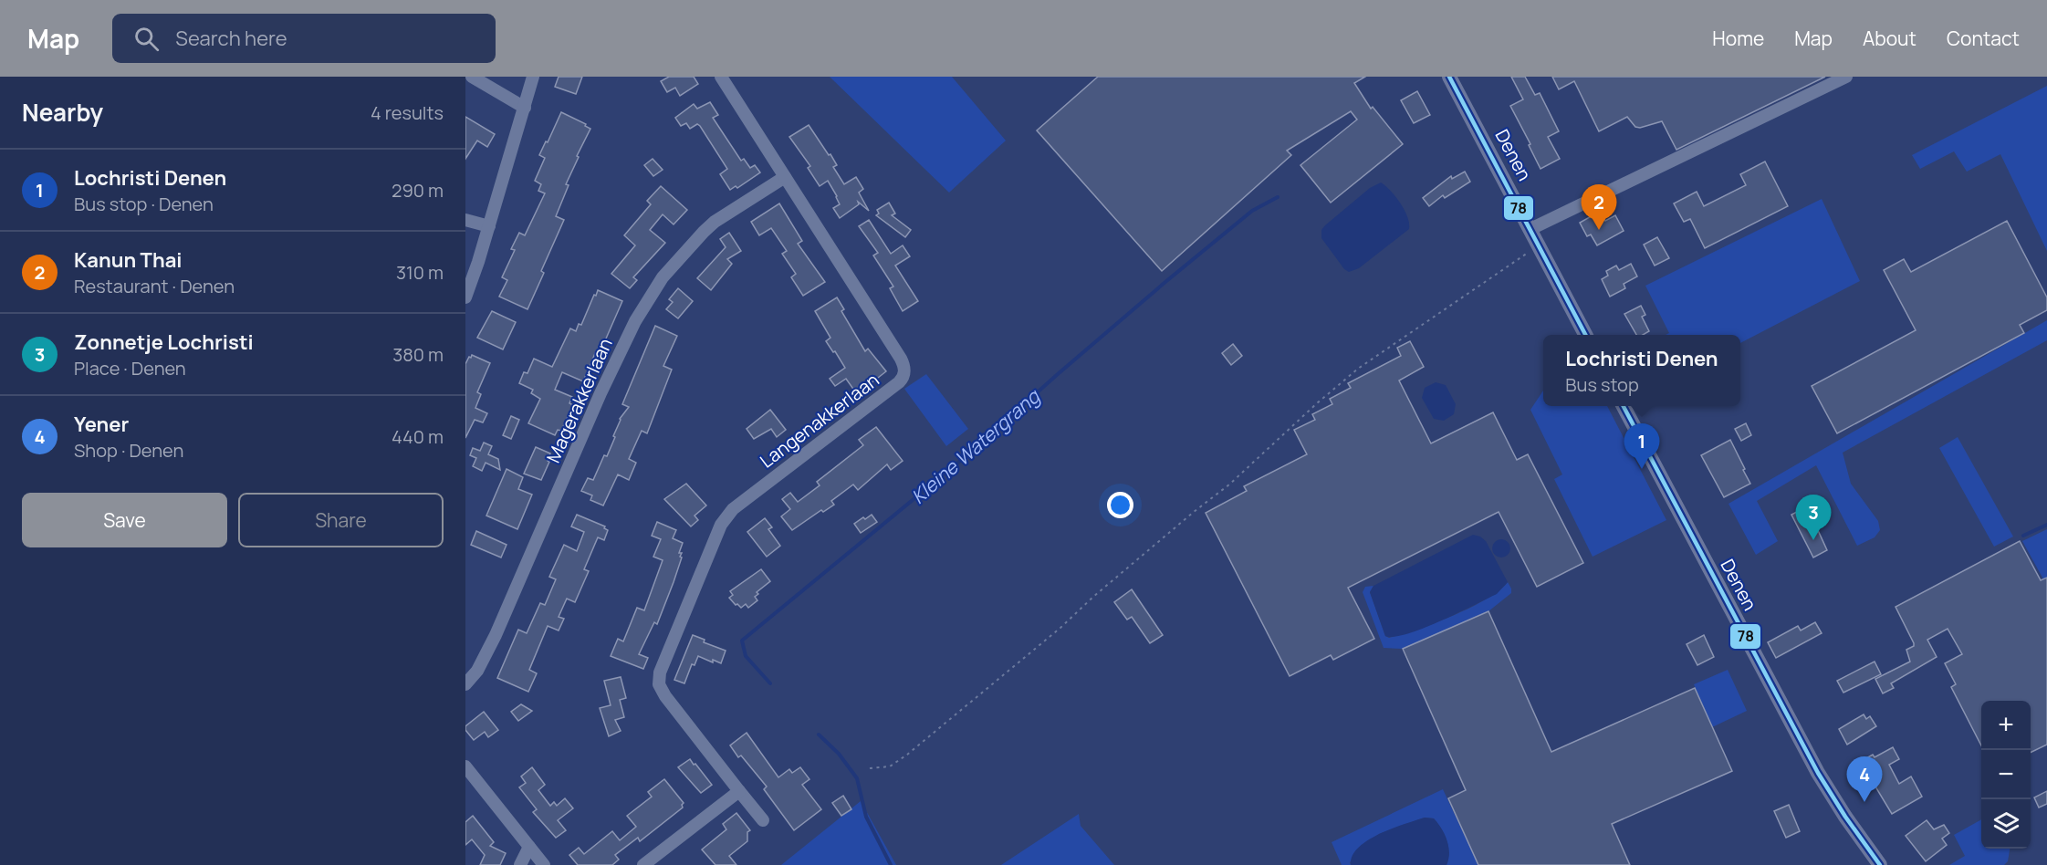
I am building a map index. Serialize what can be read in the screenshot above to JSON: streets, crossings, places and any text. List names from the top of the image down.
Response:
{
  "streets": {
    "main road": ["Denen"],
    "street": ["Magerakkerlaan", "Langenakkerlaan"]
  },
  "crossings": [
    ["Magerakkerlaan", "Langenakkerlaan"]
  ],
  "water": ["Kleine Watergrang"],
  "lines": ["transit line 78"],
  "page": {
    "header": "Map",
    "search": "Search here",
    "nav": [
      "Home",
      "Map",
      "About",
      "Contact"
    ],
    "heading": ["Nearby", "4 results"],
    "list": [
      {
        "mark": "1",
        "name": "Lochristi Denen",
        "note": "Bus stop · Denen",
        "value": "290 m"
      },
      {
        "mark": "2",
        "name": "Kanun Thai",
        "note": "Restaurant · Denen",
        "value": "310 m"
      },
      {
        "mark": "3",
        "name": "Zonnetje Lochristi",
        "note": "Place · Denen",
        "value": "380 m"
      },
      {
        "mark": "4",
        "name": "Yener",
        "note": "Shop · Denen",
        "value": "440 m"
      }
    ],
    "pins": [
      "2",
      "1",
      "3",
      "4"
    ],
    "popup": ["Lochristi Denen", "Bus stop"],
    "buttons": ["Save", "Share"],
    "map_buttons": ["+", "−"]
  }
}
